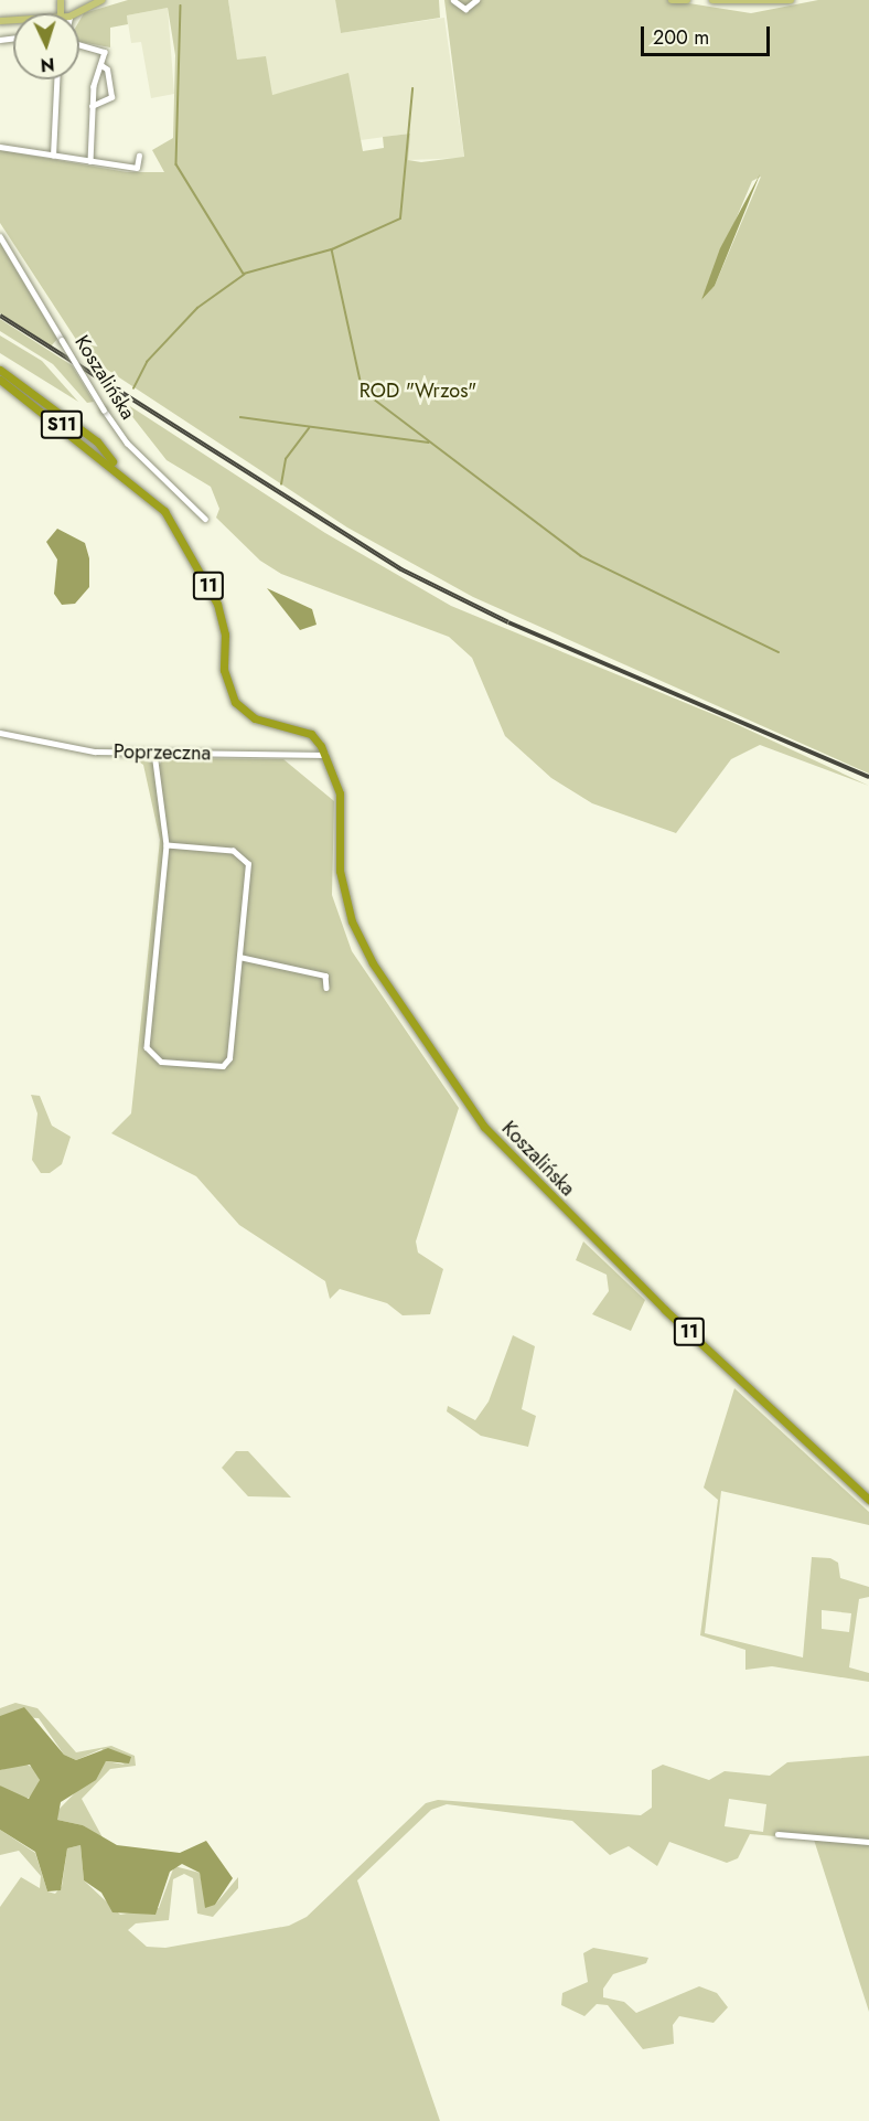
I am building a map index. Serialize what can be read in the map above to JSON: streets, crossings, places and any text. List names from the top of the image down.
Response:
{
  "streets": {
    "highway": ["Koszalińska", "S11", "11"],
    "street": ["Poprzeczna"]
  },
  "crossings": [
    ["Koszalińska", "11"],
    ["Koszalińska", "Poprzeczna"],
    ["S11", "11"],
    ["11", "Poprzeczna"]
  ],
  "parks": ["ROD \"Wrzos\""],
  "scale_bar": "200 m",
  "north": "bottom"
}
